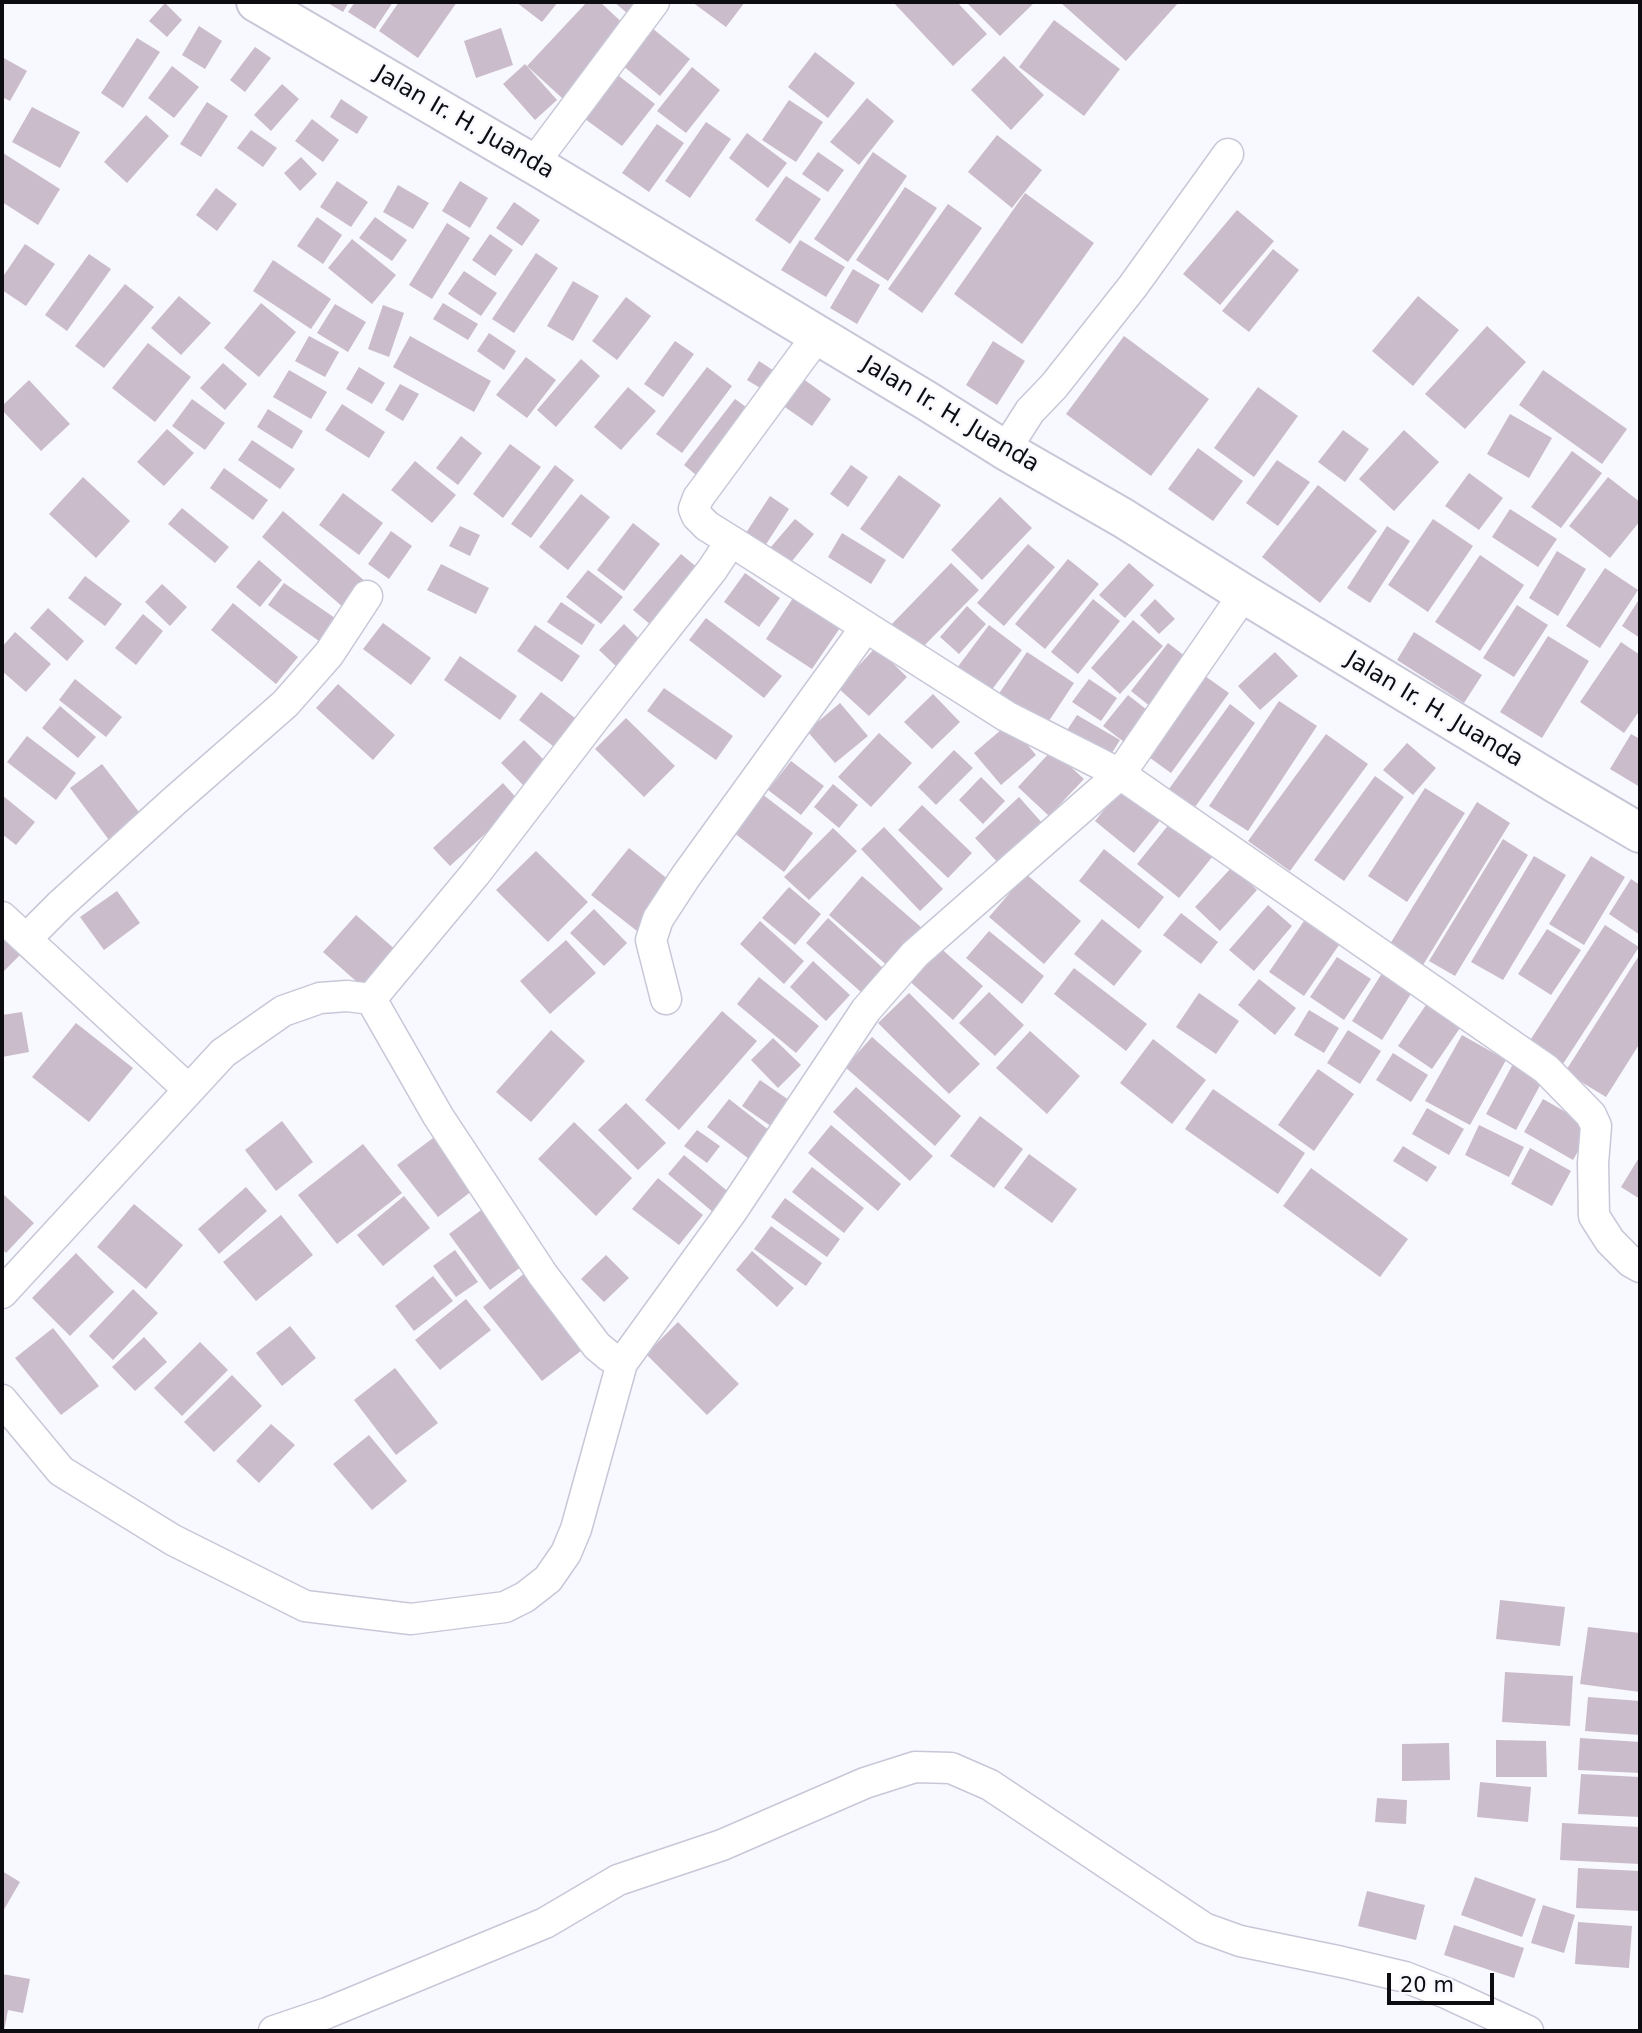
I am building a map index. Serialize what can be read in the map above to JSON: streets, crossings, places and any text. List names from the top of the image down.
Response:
{
  "streets": {
    "street": ["Jalan Ir. H. Juanda"]
  },
  "scale_bar": "20 m"
}
